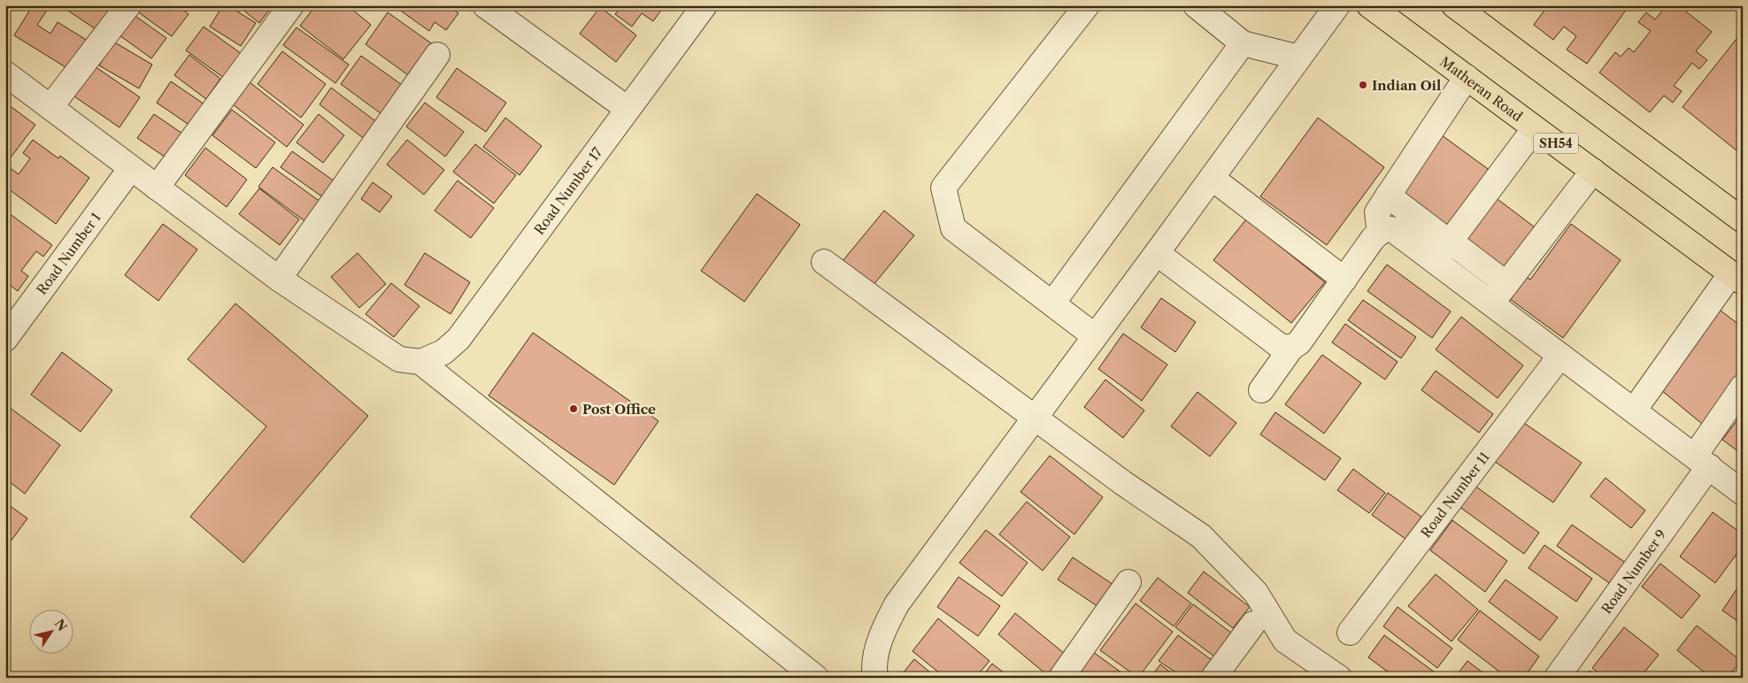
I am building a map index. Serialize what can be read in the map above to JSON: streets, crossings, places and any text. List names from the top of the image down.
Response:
{
  "streets": {
    "main road": ["Matheran Road", "SH54"],
    "street": [
      "Road Number 17",
      "Road Number 1",
      "Road Number 11",
      "Road Number 9"
    ]
  },
  "places": ["Indian Oil", "Post Office"],
  "north": "top right"
}
